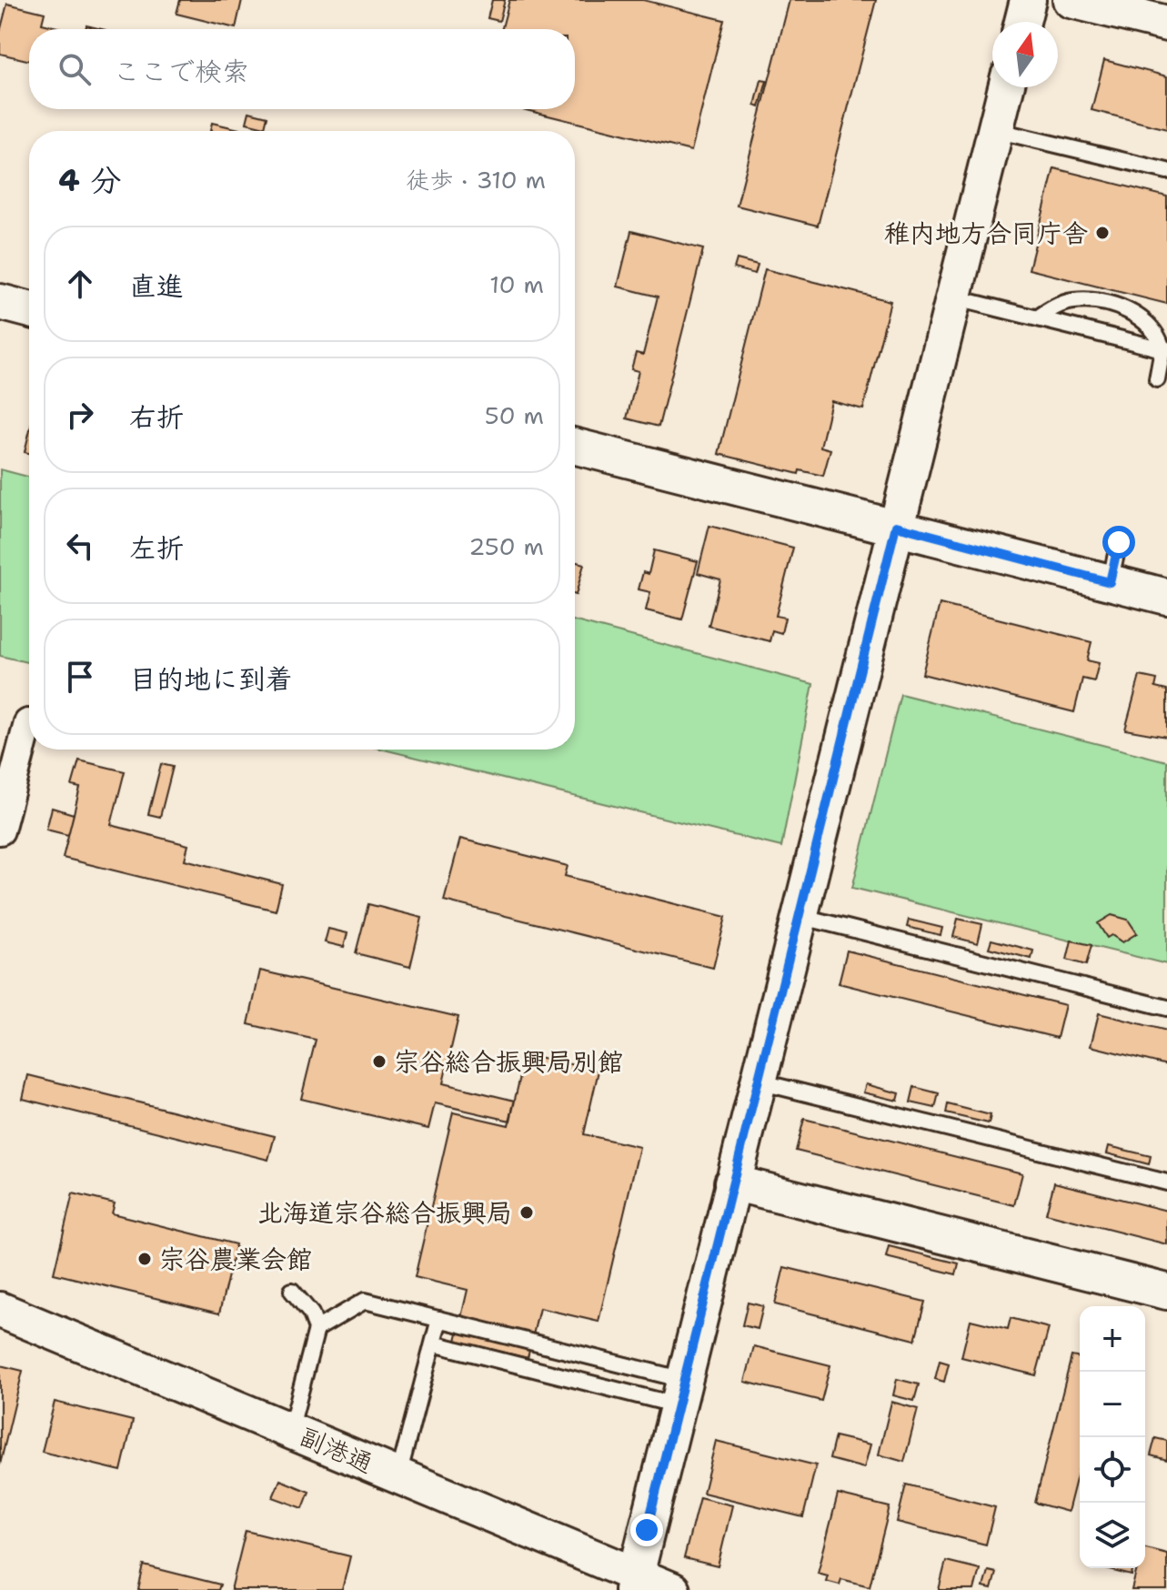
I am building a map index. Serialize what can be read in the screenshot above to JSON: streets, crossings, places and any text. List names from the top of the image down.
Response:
{
  "streets": {
    "street": ["副港通"]
  },
  "places": [
    "稚内地方合同庁舎",
    "宗谷総合振興局別館",
    "北海道宗谷総合振興局",
    "宗谷農業会館"
  ],
  "north": "top",
  "page": {
    "search": "ここで検索",
    "heading": ["4 分", "徒歩 · 310 m"],
    "list": [
      ["直進", "10 m"],
      ["右折", "50 m"],
      ["左折", "250 m"],
      "目的地に到着"
    ],
    "map_buttons": ["+", "−"]
  }
}
